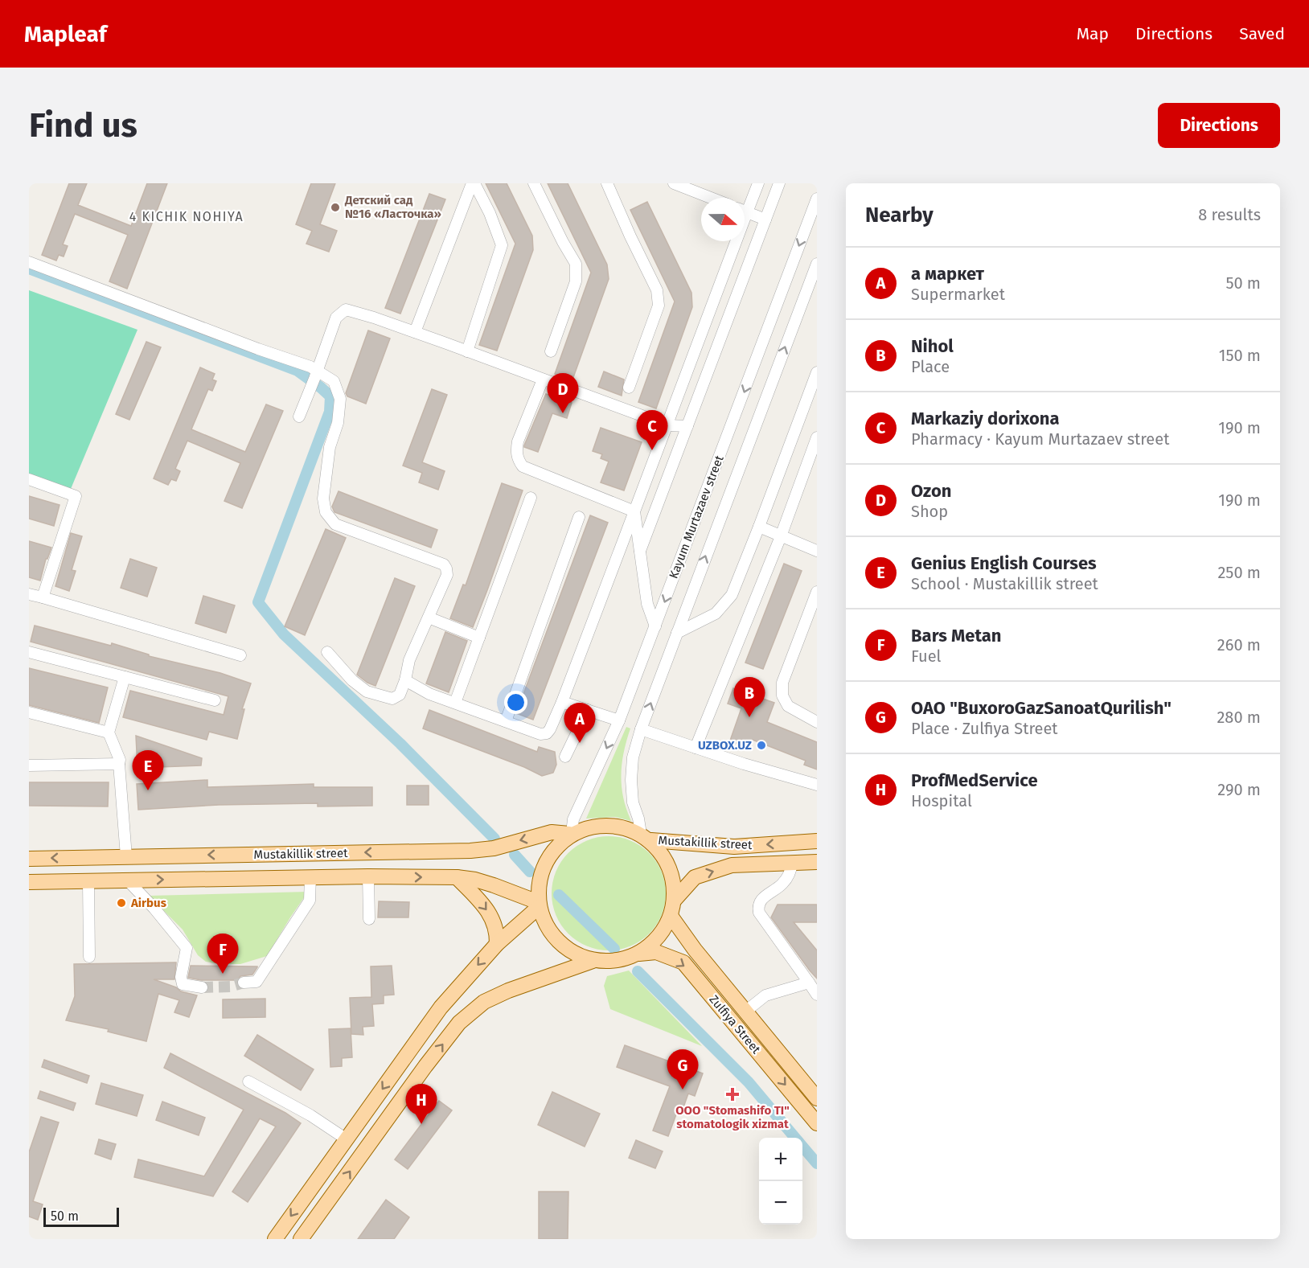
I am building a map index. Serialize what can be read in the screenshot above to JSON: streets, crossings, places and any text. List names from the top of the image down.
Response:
{
  "streets": {
    "main road": ["Mustakillik street", "Zulfiya Street"],
    "street": ["Kayum Murtazaev street"]
  },
  "crossings": [
    ["Kayum Murtazaev street", "Mustakillik street"],
    ["Kayum Murtazaev street", "Zulfiya Street"],
    ["Mustakillik street", "Zulfiya Street"]
  ],
  "districts": ["4 KICHIK NOHIYA"],
  "places": {
    "other": ["Детский сад №16 «Ласточка»", "UZBOX.UZ", "Airbus"],
    "health": ["OOO \"Stomashifo TI\" stomatologik xizmat"]
  },
  "scale_bar": "50 m",
  "north": "right",
  "page": {
    "header": "Mapleaf",
    "nav": ["Map", "Directions", "Saved"],
    "buttons": "Directions",
    "title": "Find us",
    "heading": ["Nearby", "8 results"],
    "list": [
      {
        "mark": "A",
        "name": "а маркет",
        "note": "Supermarket",
        "value": "50 m"
      },
      {
        "mark": "B",
        "name": "Nihol",
        "note": "Place",
        "value": "150 m"
      },
      {
        "mark": "C",
        "name": "Markaziy dorixona",
        "note": "Pharmacy · Kayum Murtazaev street",
        "value": "190 m"
      },
      {
        "mark": "D",
        "name": "Ozon",
        "note": "Shop",
        "value": "190 m"
      },
      {
        "mark": "E",
        "name": "Genius English Courses",
        "note": "School · Mustakillik street",
        "value": "250 m"
      },
      {
        "mark": "F",
        "name": "Bars Metan",
        "note": "Fuel",
        "value": "260 m"
      },
      {
        "mark": "G",
        "name": "ОАО \"BuxoroGazSanoatQurilish\"",
        "note": "Place · Zulfiya Street",
        "value": "280 m"
      },
      {
        "mark": "H",
        "name": "ProfMedService",
        "note": "Hospital",
        "value": "290 m"
      }
    ],
    "pins": [
      "D",
      "C",
      "B",
      "A",
      "E",
      "F",
      "G",
      "H"
    ],
    "map_buttons": ["+", "−"],
    "scale": "50 m"
  }
}
